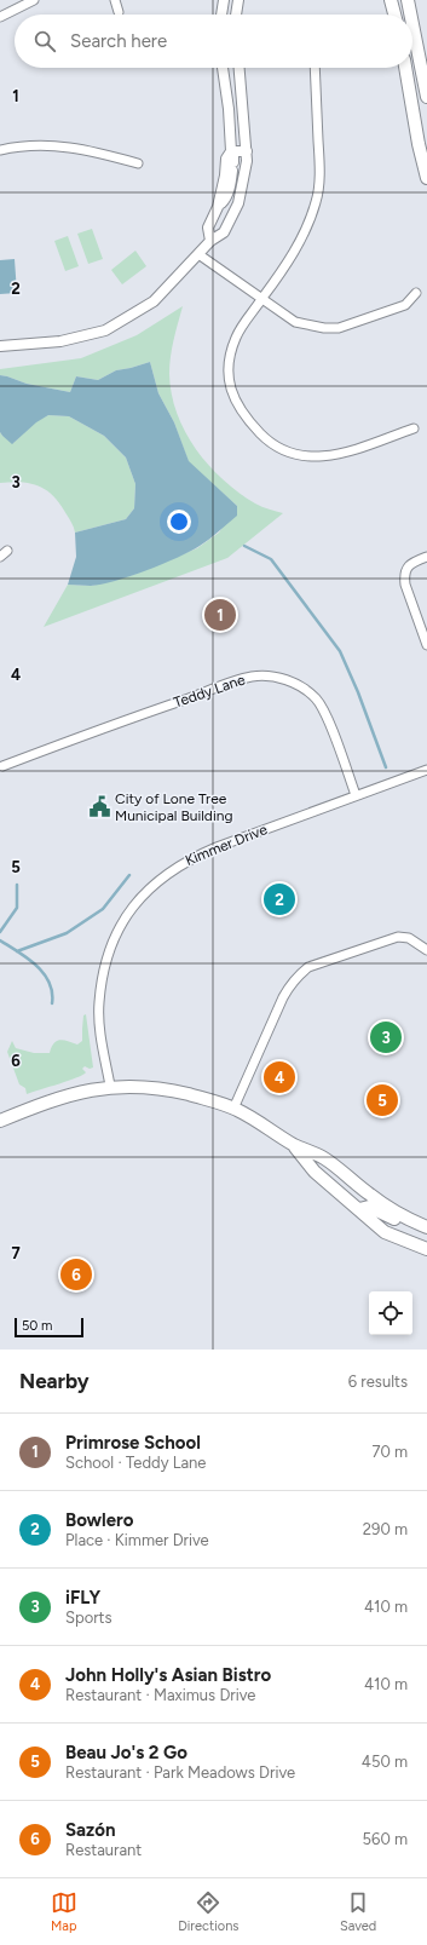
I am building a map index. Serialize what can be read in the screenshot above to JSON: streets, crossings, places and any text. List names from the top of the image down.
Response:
{
  "streets": {
    "street": ["Teddy Lane", "Kimmer Drive"]
  },
  "crossings": [
    ["Teddy Lane", "Kimmer Drive"]
  ],
  "places": {
    "public building": ["City of Lone Tree Municipal Building"]
  },
  "scale_bar": "50 m",
  "page": {
    "search": "Search here",
    "pins": [
      "1",
      "2",
      "3",
      "4",
      "5",
      "6"
    ],
    "scale": "50 m",
    "heading": ["Nearby", "6 results"],
    "list": [
      {
        "mark": "1",
        "name": "Primrose School",
        "note": "School · Teddy Lane",
        "value": "70 m"
      },
      {
        "mark": "2",
        "name": "Bowlero",
        "note": "Place · Kimmer Drive",
        "value": "290 m"
      },
      {
        "mark": "3",
        "name": "iFLY",
        "note": "Sports",
        "value": "410 m"
      },
      {
        "mark": "4",
        "name": "John Holly's Asian Bistro",
        "note": "Restaurant · Maximus Drive",
        "value": "410 m"
      },
      {
        "mark": "5",
        "name": "Beau Jo's 2 Go",
        "note": "Restaurant · Park Meadows Drive",
        "value": "450 m"
      },
      {
        "mark": "6",
        "name": "Sazón",
        "note": "Restaurant",
        "value": "560 m"
      }
    ],
    "nav": ["Map", "Directions", "Saved"]
  },
  "grid": {
    "rows": [
      "1",
      "2",
      "3",
      "4",
      "5",
      "6",
      "7"
    ]
  }
}
